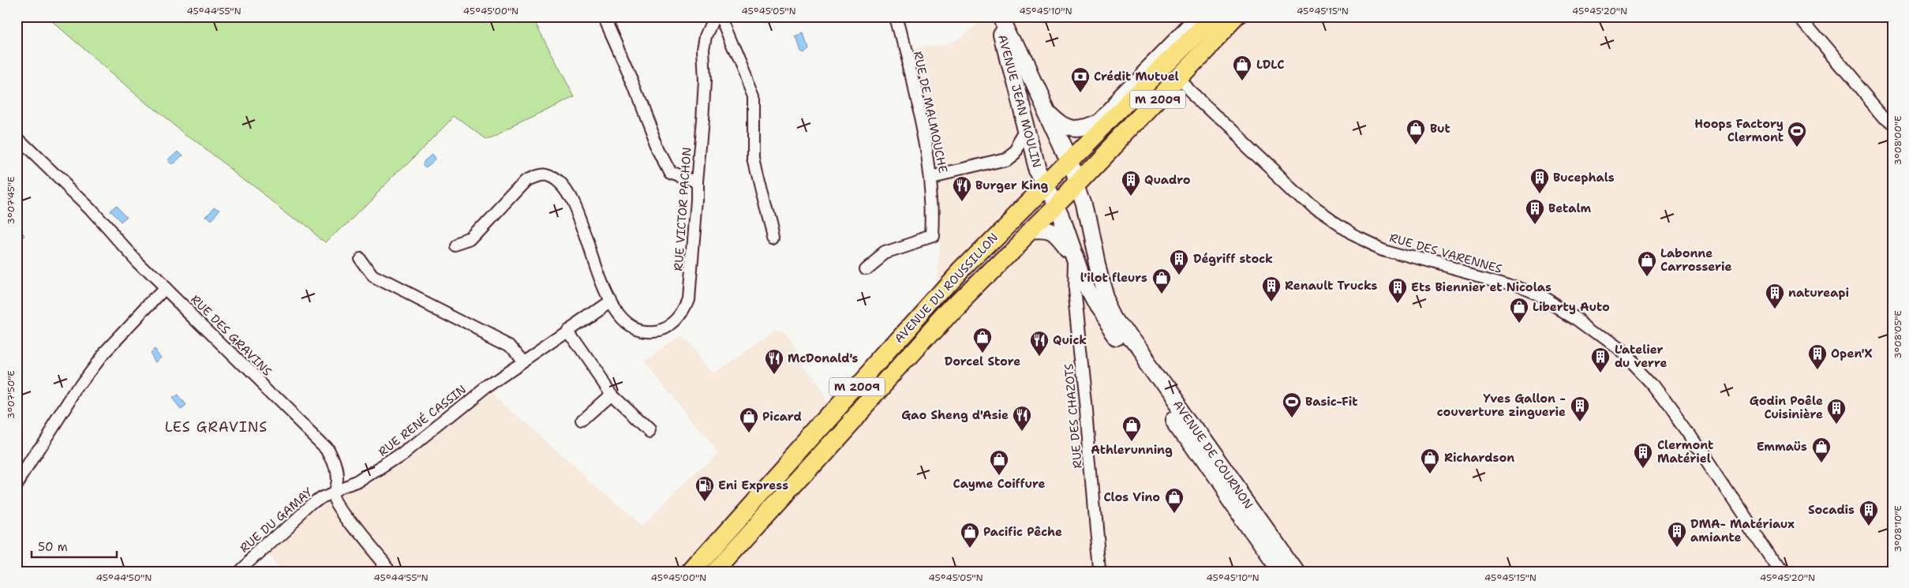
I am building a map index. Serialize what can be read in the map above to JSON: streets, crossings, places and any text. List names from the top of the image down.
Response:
{
  "streets": {
    "main road": [
      "M 2009",
      "AVENUE JEAN MOULIN",
      "AVENUE DU ROUSSILLON",
      "AVENUE DE COURNON"
    ],
    "street": [
      "RUE DE MALMOUCHE",
      "RUE VICTOR PACHON",
      "RUE DES VARENNES",
      "RUE DES GRAVINS",
      "RUE DES CHAZOTS",
      "RUE RENÉ CASSIN",
      "RUE DU GAMAY"
    ]
  },
  "crossings": [
    ["AVENUE JEAN MOULIN", "AVENUE DU ROUSSILLON"],
    ["AVENUE JEAN MOULIN", "AVENUE DE COURNON"],
    ["RUE VICTOR PACHON", "RUE RENÉ CASSIN"],
    ["RUE DES VARENNES", "AVENUE DU ROUSSILLON"],
    ["AVENUE DU ROUSSILLON", "AVENUE DE COURNON"],
    ["RUE DES GRAVINS", "RUE RENÉ CASSIN"],
    ["RUE DES GRAVINS", "RUE DU GAMAY"],
    ["RUE DES CHAZOTS", "AVENUE DE COURNON"],
    ["RUE RENÉ CASSIN", "RUE DU GAMAY"]
  ],
  "districts": ["LES GRAVINS"],
  "places": {
    "shop": [
      "LDLC",
      "But",
      "Labonne Carrosserie",
      "l'ilot fleurs",
      "Liberty Auto",
      "Dorcel Store",
      "Picard",
      "Athlerunning",
      "Emmaüs",
      "Richardson",
      "Cayme Coiffure",
      "Clos Vino",
      "Pacific Pêche"
    ],
    "bank": ["Crédit Mutuel"],
    "sports": ["Hoops Factory Clermont", "Basic-Fit"],
    "building": [
      "Bucephals",
      "Quadro",
      "Betalm",
      "Dégriff stock",
      "Renault Trucks",
      "Ets Biennier et Nicolas",
      "natureapi",
      "Open'X",
      "L'atelier du verre",
      "Yves Gallon - couverture zinguerie",
      "Godin Poêle Cuisinière",
      "Clermont Matériel",
      "Socadis",
      "DMA- Matériaux amiante"
    ],
    "restaurant": [
      "Burger King",
      "Quick",
      "McDonald's",
      "Gao Sheng d'Asie"
    ],
    "fuel station": ["Eni Express"]
  },
  "scale_bar": "50 m",
  "coordinates": [
    "45°44'55\"N",
    "45°45'00\"N",
    "45°45'05\"N",
    "45°45'10\"N",
    "45°45'15\"N",
    "45°45'20\"N",
    "3°08'00\"E",
    "3°07'45\"E",
    "3°08'05\"E",
    "3°07'50\"E",
    "3°08'10\"E",
    "45°44'50\"N"
  ]
}
